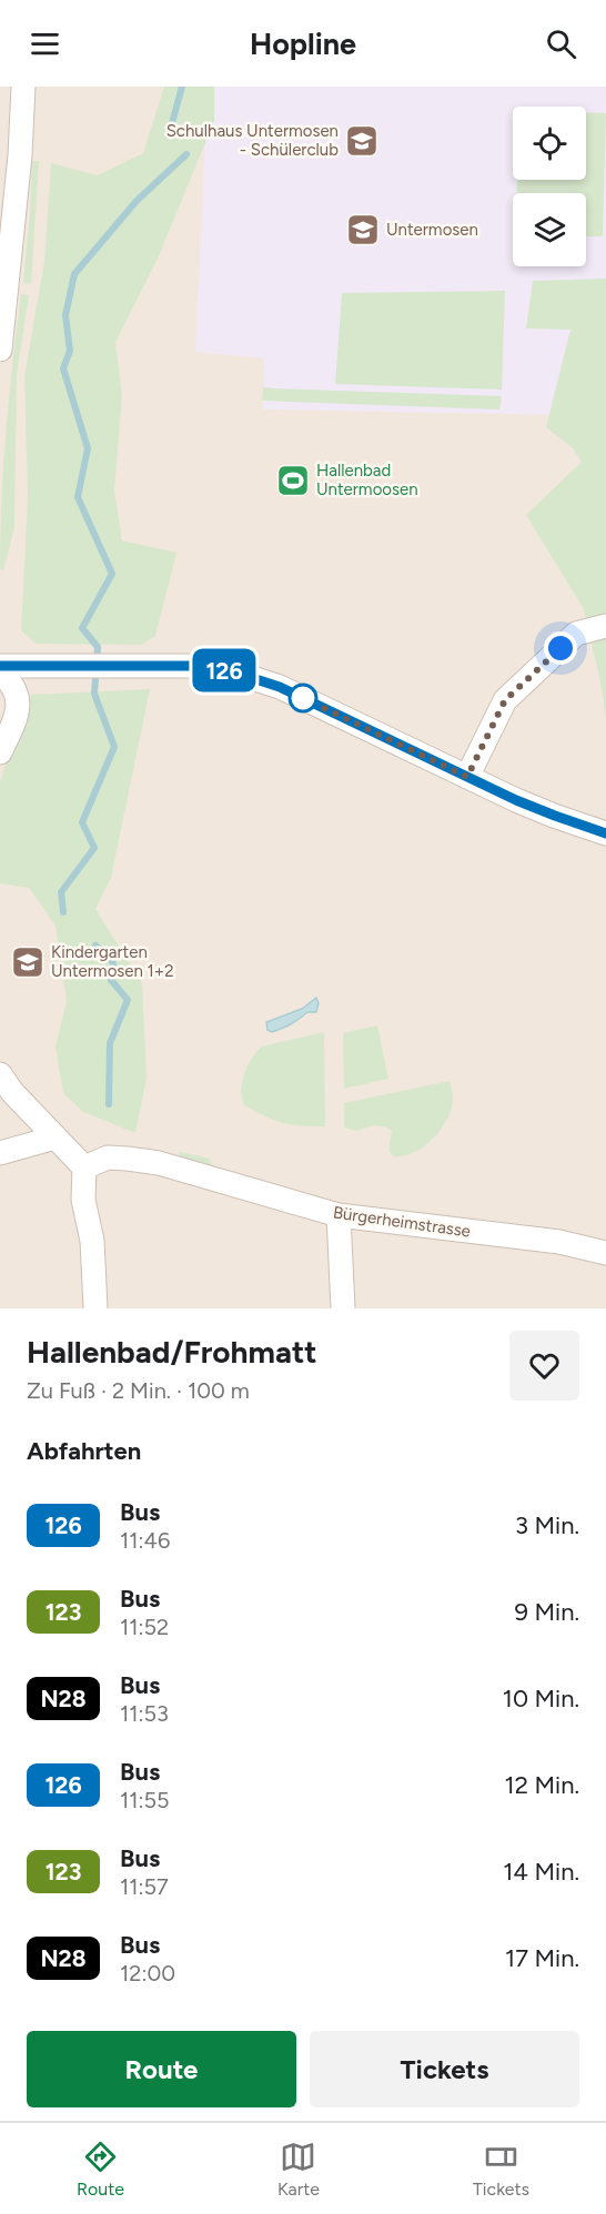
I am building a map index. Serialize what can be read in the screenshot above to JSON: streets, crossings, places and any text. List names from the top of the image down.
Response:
{
  "streets": {
    "street": ["Bürgerheimstrasse"]
  },
  "places": {
    "school or university": ["Schulhaus Untermosen - Schülerclub", "Untermosen", "Kindergarten Untermosen 1+2"],
    "sports": ["Hallenbad Untermoosen"]
  },
  "lines": ["bus line 126"],
  "page": {
    "header": "Hopline",
    "on_map": "126",
    "heading": [
      ["Hallenbad/Frohmatt", "Zu Fuß · 2 Min. · 100 m"],
      "Abfahrten"
    ],
    "list": [
      {
        "mark": "126",
        "name": "Bus",
        "note": "11:46",
        "value": "3 Min."
      },
      {
        "mark": "123",
        "name": "Bus",
        "note": "11:52",
        "value": "9 Min."
      },
      {
        "mark": "N28",
        "name": "Bus",
        "note": "11:53",
        "value": "10 Min."
      },
      {
        "mark": "126",
        "name": "Bus",
        "note": "11:55",
        "value": "12 Min."
      },
      {
        "mark": "123",
        "name": "Bus",
        "note": "11:57",
        "value": "14 Min."
      },
      {
        "mark": "N28",
        "name": "Bus",
        "note": "12:00",
        "value": "17 Min."
      }
    ],
    "buttons": ["Route", "Tickets"],
    "tabs": ["Route", "Karte", "Tickets"]
  }
}
